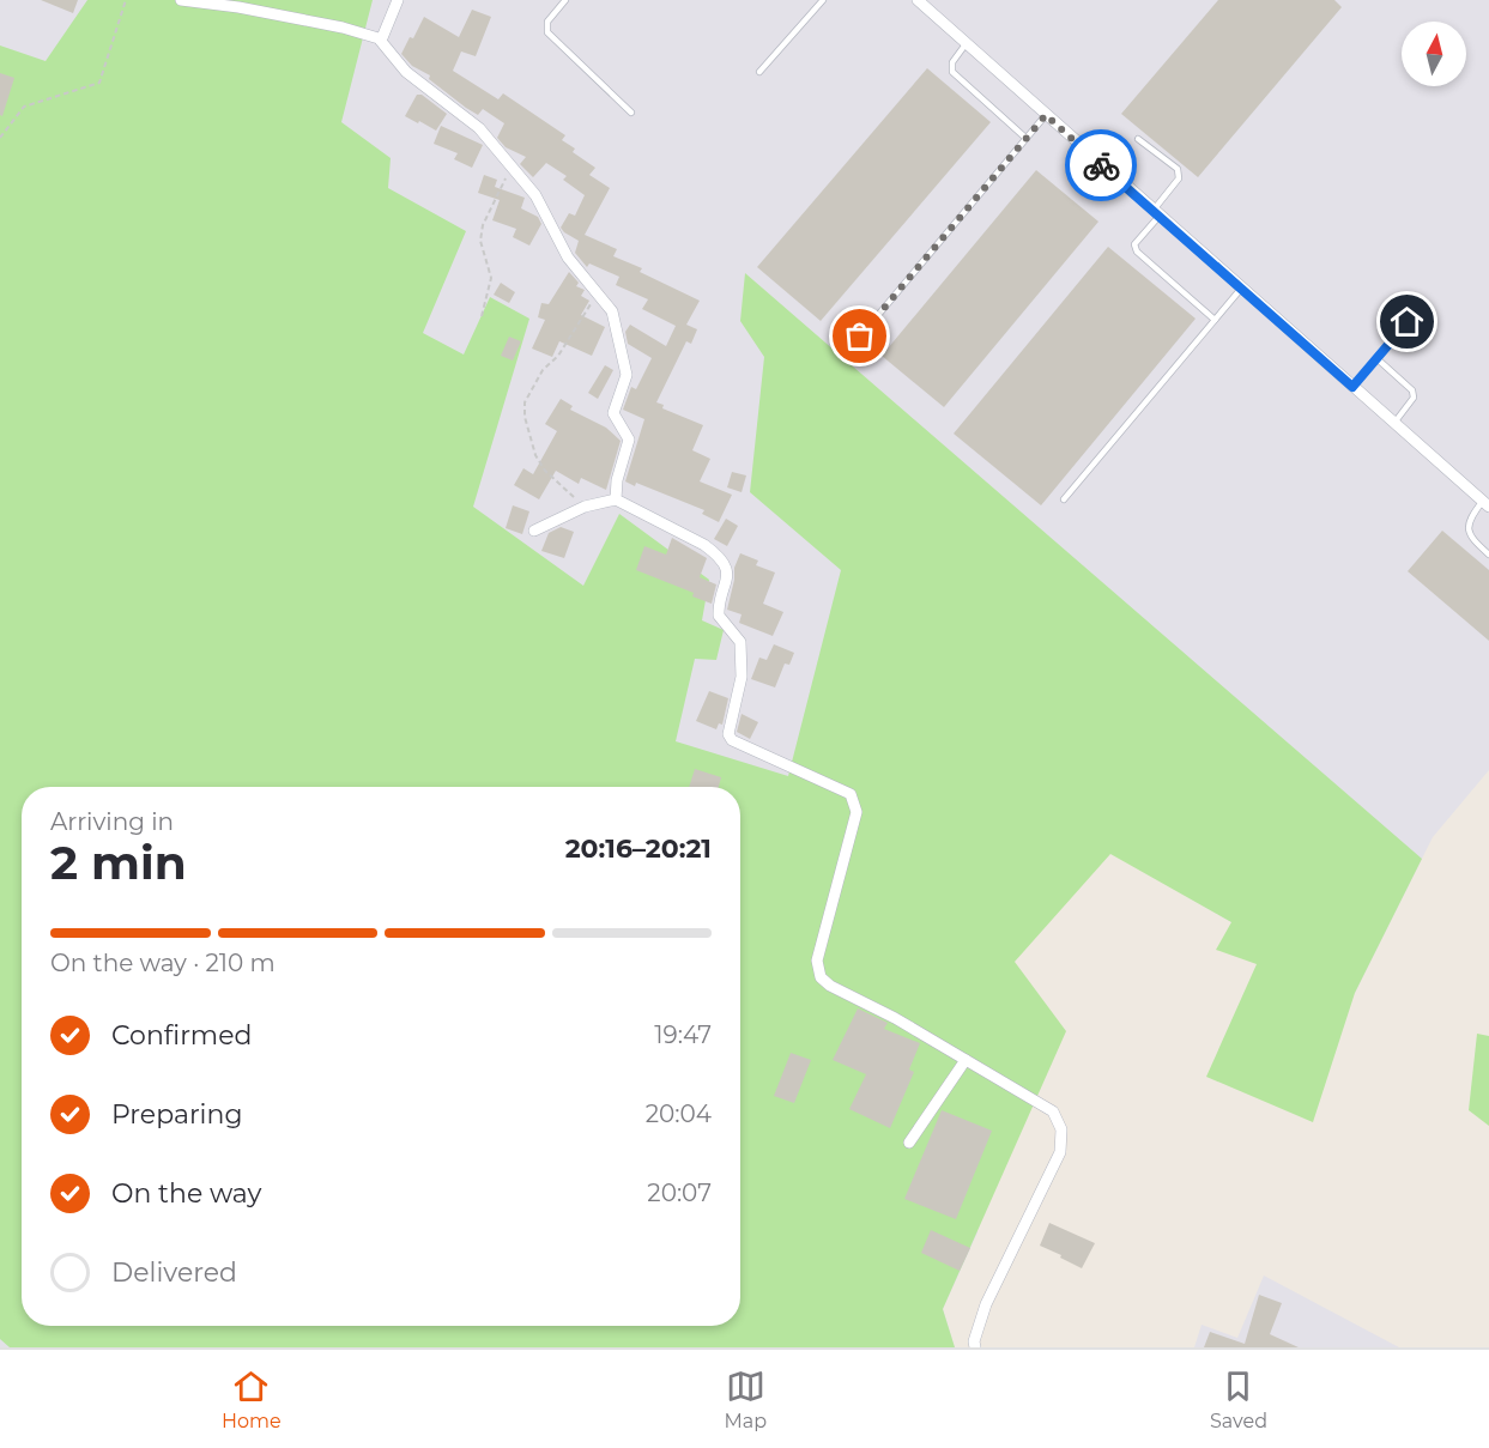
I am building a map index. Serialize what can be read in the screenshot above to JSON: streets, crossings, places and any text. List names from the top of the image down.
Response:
{
  "north": "top",
  "page": {
    "heading": ["2 min", "Arriving in", "20:16–20:21"],
    "bar": "On the way · 210 m",
    "list": [
      ["Confirmed", "19:47"],
      ["Preparing", "20:04"],
      ["On the way", "20:07"],
      "Delivered"
    ],
    "tabs": ["Home", "Map", "Saved"]
  }
}
